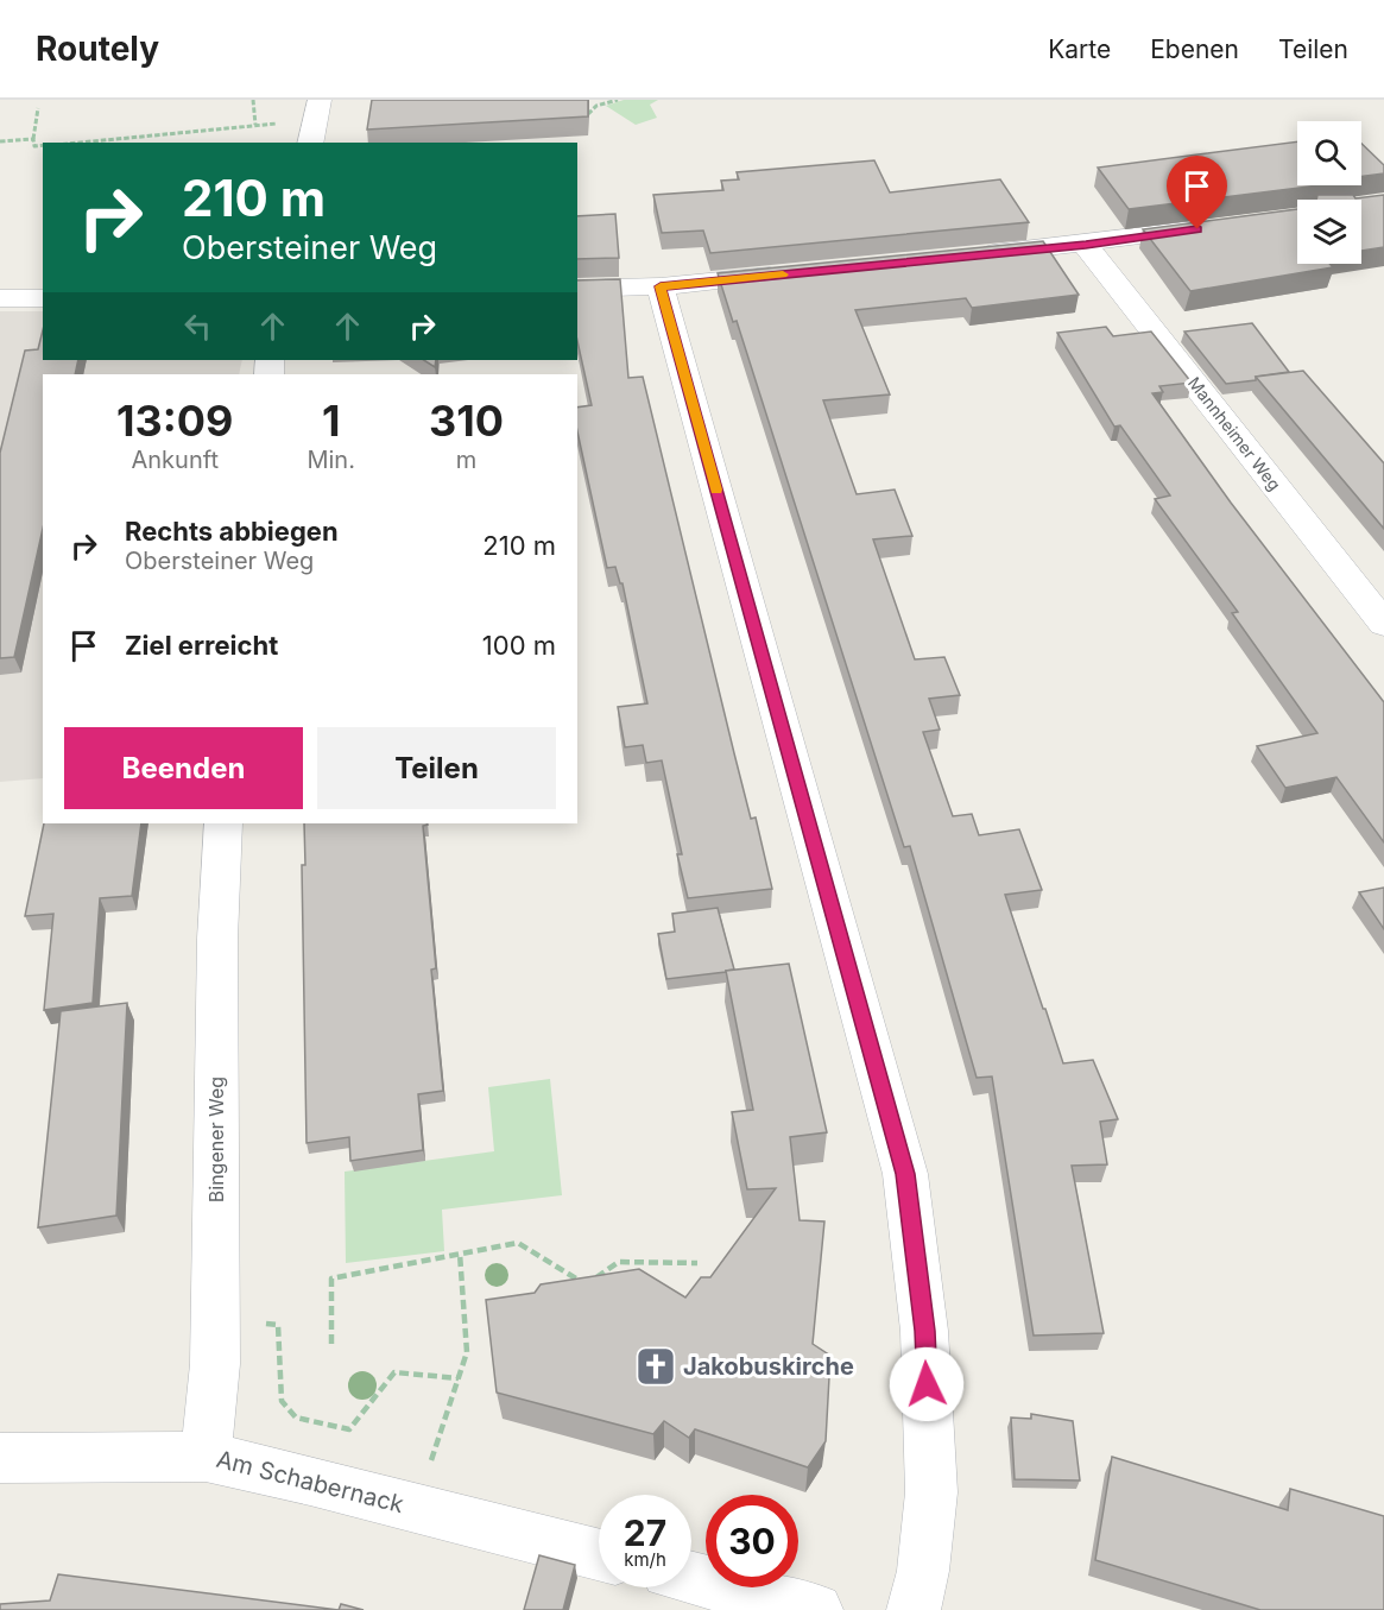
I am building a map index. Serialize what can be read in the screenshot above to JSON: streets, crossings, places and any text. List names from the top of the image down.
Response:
{
  "streets": {
    "street": ["Mannheimer Weg", "Bingener Weg", "Am Schabernack"]
  },
  "crossings": [
    ["Bingener Weg", "Am Schabernack"]
  ],
  "places": {
    "church": ["Jakobuskirche"]
  },
  "page": {
    "header": "Routely",
    "nav": ["Karte", "Ebenen", "Teilen"],
    "turn": ["210 m", "Obersteiner Weg"],
    "eta": [
      "13:09",
      "Ankunft",
      "1",
      "Min.",
      "310",
      "m"
    ],
    "list": [
      {
        "name": "Rechts abbiegen",
        "note": "Obersteiner Weg",
        "value": "210 m"
      },
      {
        "name": "Ziel erreicht",
        "value": "100 m"
      }
    ],
    "buttons": ["Beenden", "Teilen"],
    "speed": "27 km/h",
    "limit": "30"
  }
}
